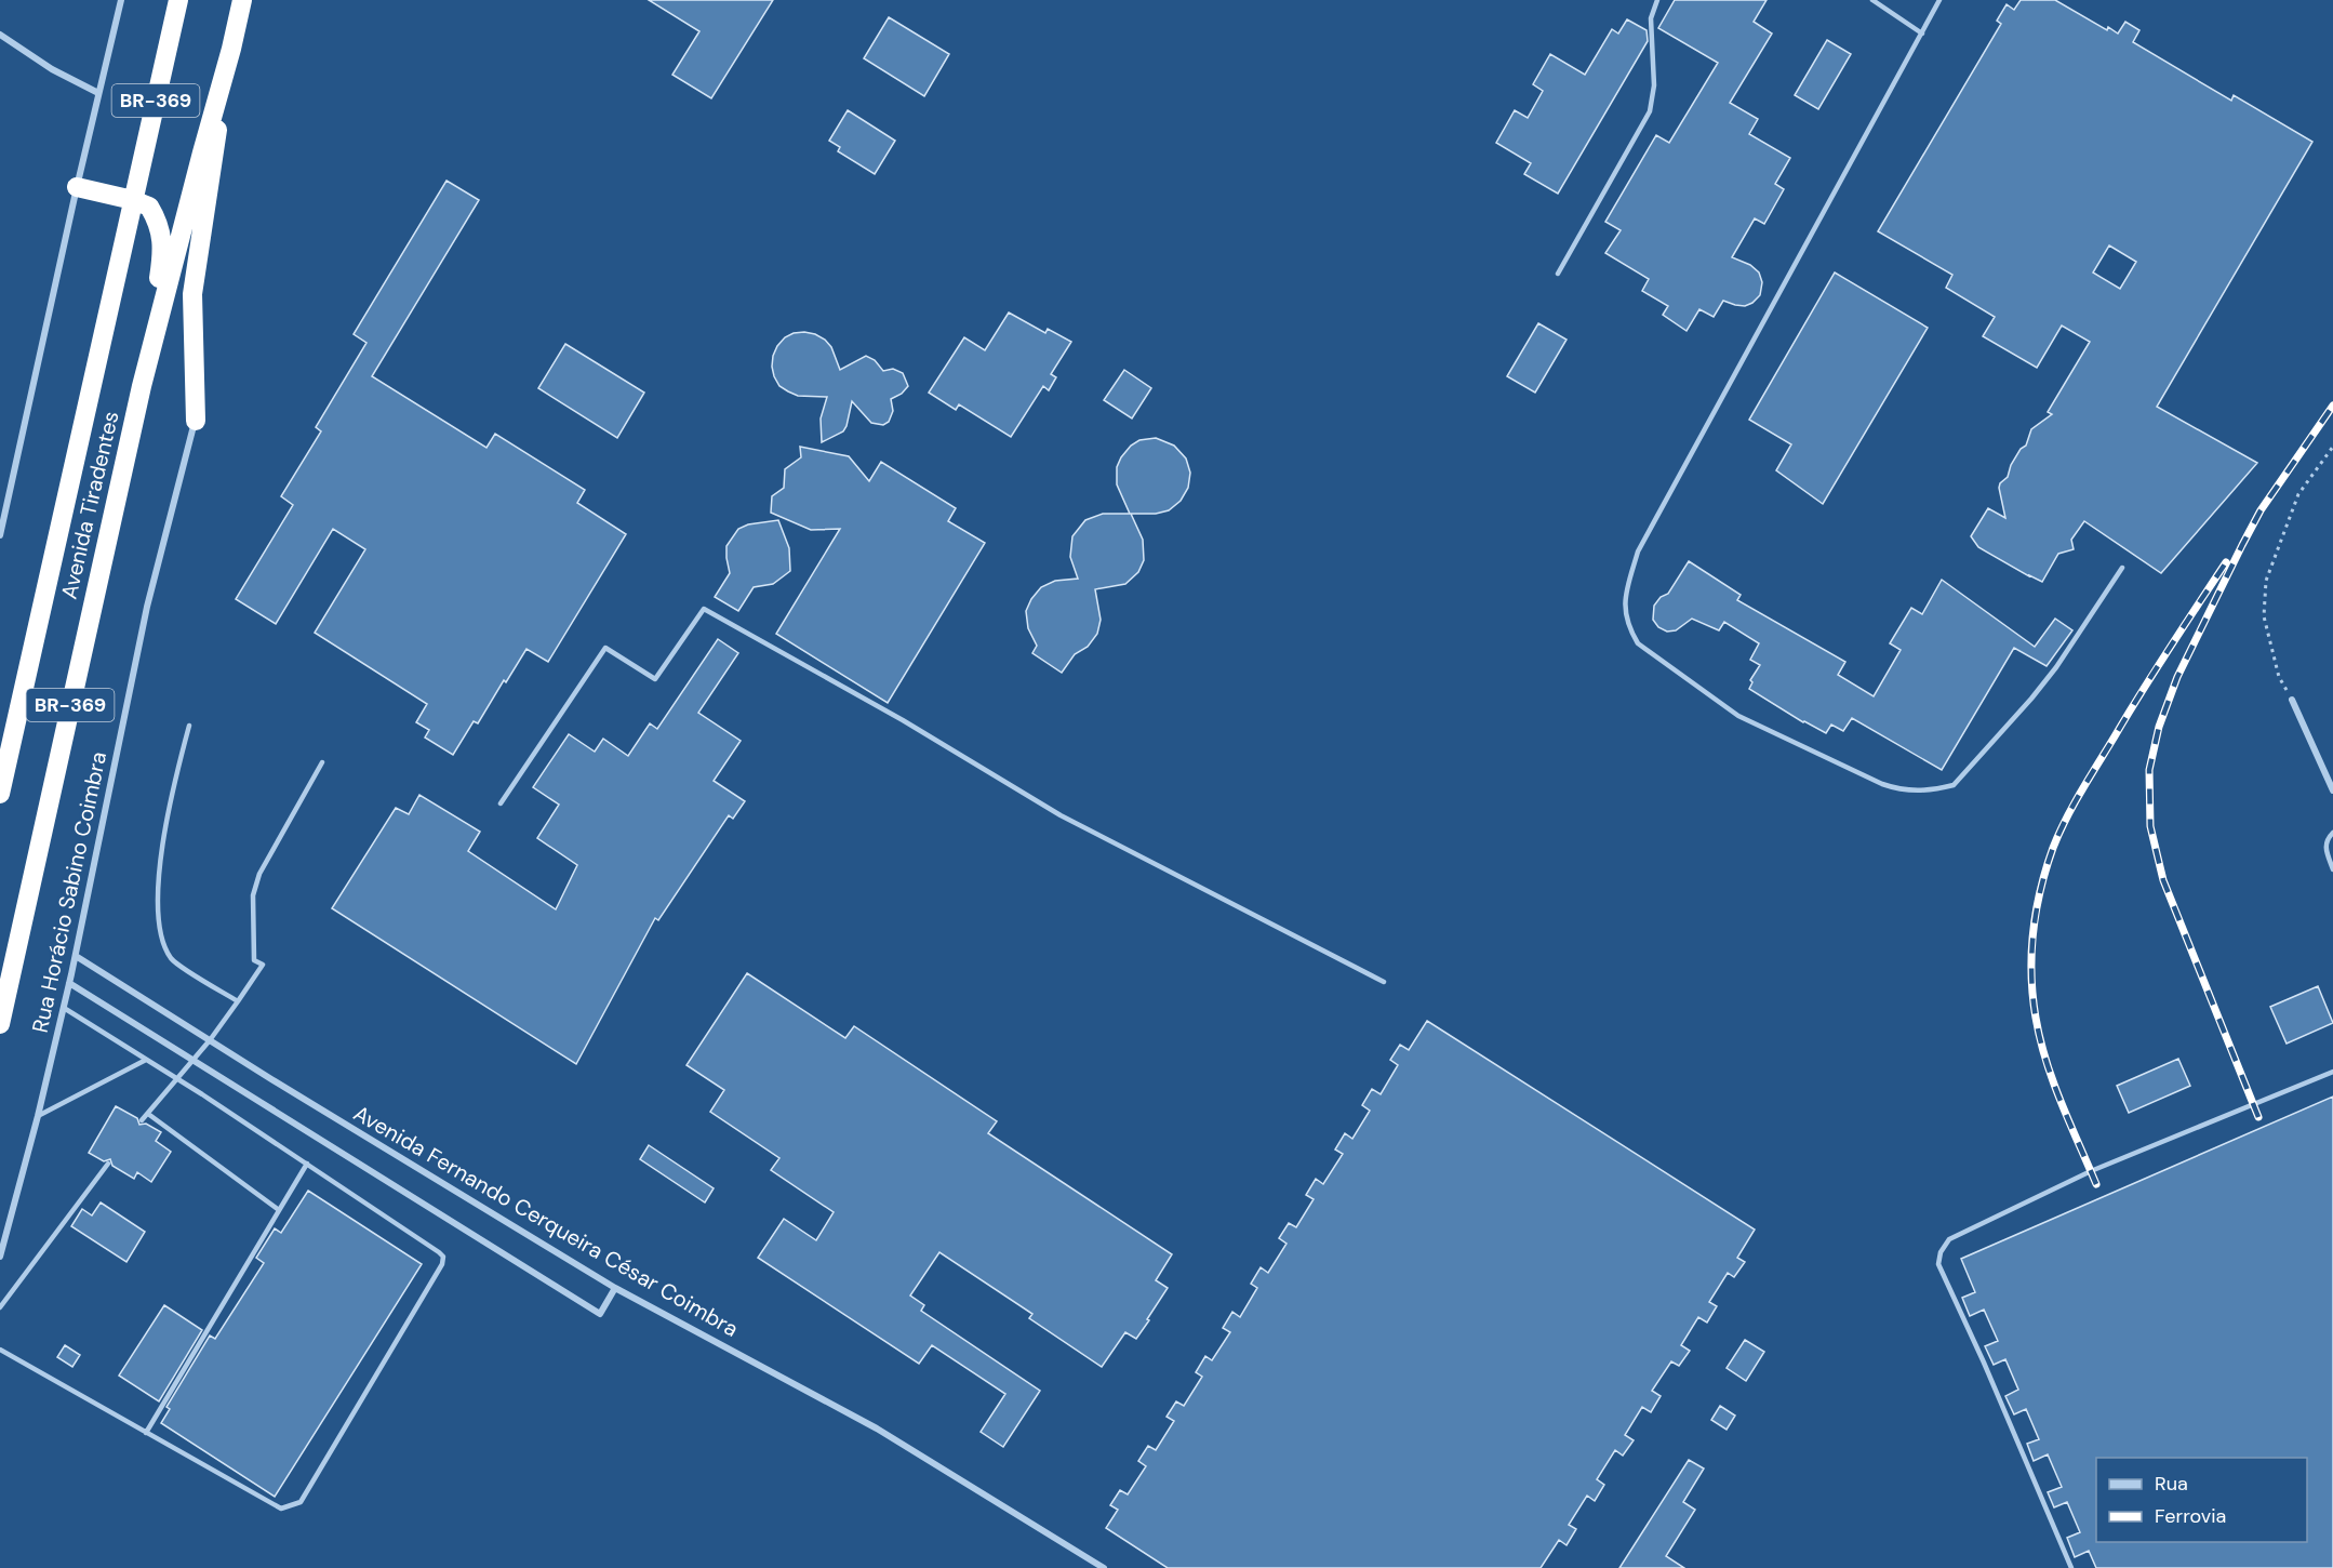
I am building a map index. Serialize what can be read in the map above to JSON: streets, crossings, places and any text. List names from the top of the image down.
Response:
{
  "streets": {
    "highway": ["BR-369", "Avenida Tiradentes"],
    "street": ["Rua Horácio Sabino Coimbra", "Avenida Fernando Cerqueira César Coimbra"]
  },
  "crossings": [
    ["Rua Horácio Sabino Coimbra", "Avenida Fernando Cerqueira César Coimbra"]
  ],
  "legend": ["Rua", "Ferrovia"]
}
